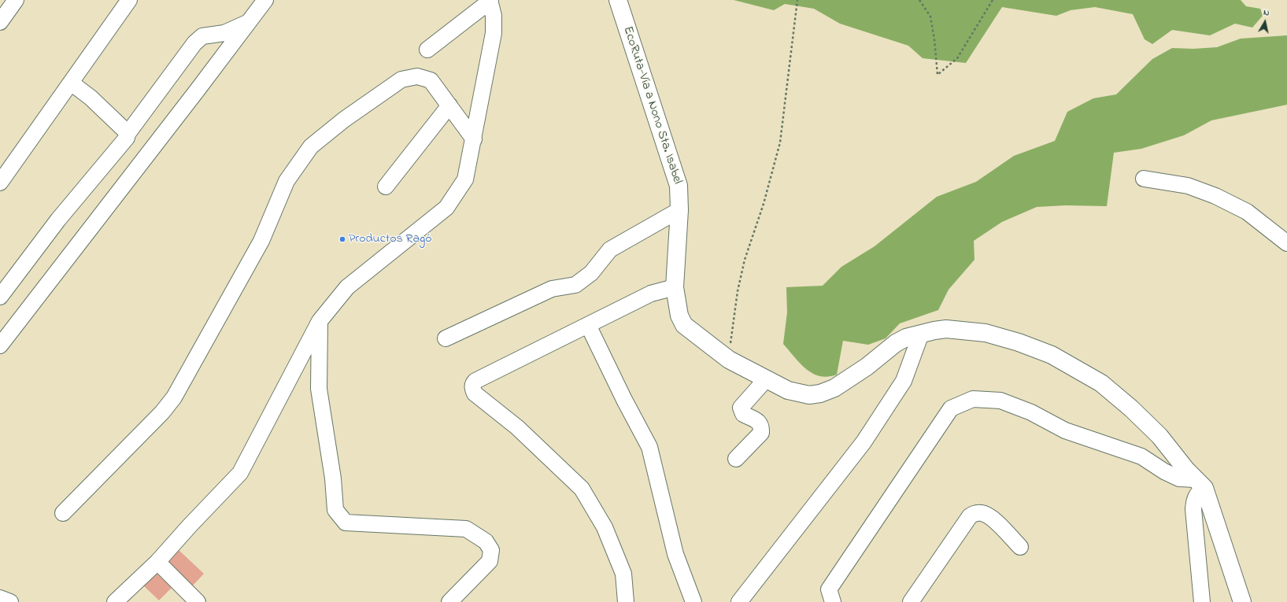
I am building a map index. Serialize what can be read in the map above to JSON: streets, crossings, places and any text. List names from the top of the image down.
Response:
{
  "streets": {
    "main road": ["EcoRuta-Vía a Nono Sta. Isabel"]
  },
  "places": ["Productos Ragó"],
  "north": "top"
}
